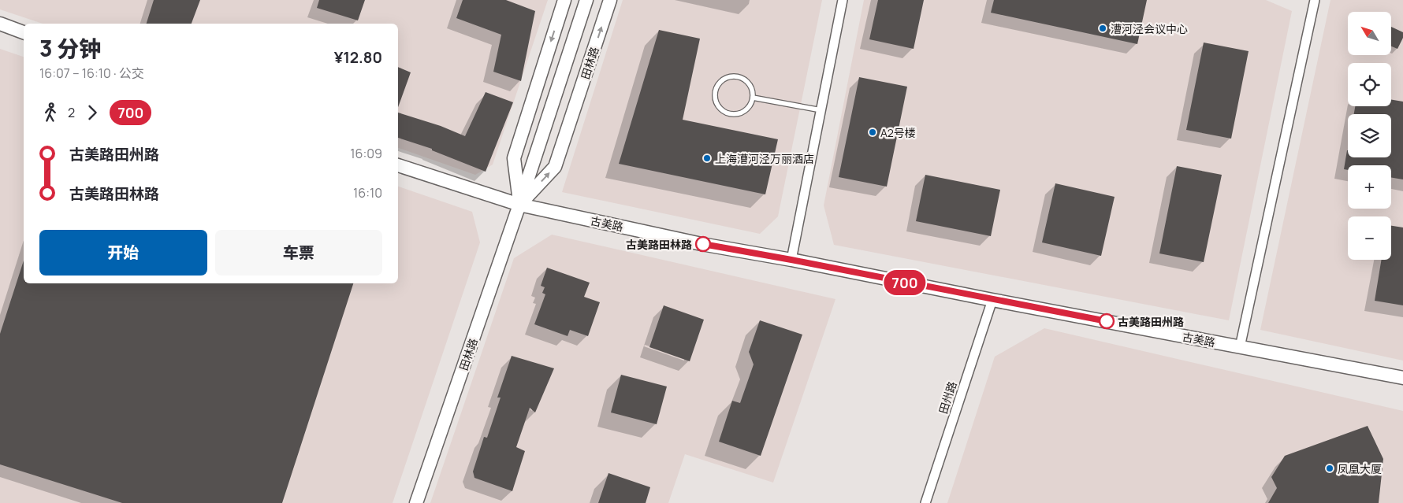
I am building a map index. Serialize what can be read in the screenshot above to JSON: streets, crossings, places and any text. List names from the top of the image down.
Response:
{
  "streets": {
    "street": ["田林路", "古美路", "田州路"]
  },
  "crossings": [
    ["田林路", "古美路"],
    ["古美路", "田州路"]
  ],
  "places": [
    "漕河泾会议中心",
    "A2号楼",
    "上海漕河泾万丽酒店",
    "古美路田林路",
    "古美路田州路",
    "凤凰大厦"
  ],
  "lines": ["bus line 700"],
  "north": "top left",
  "page": {
    "on_map": "700",
    "map_buttons": ["+", "−"],
    "heading": ["3 分钟", "16:07 – 16:10 · 公交", "¥12.80"],
    "legs": ["2", "700"],
    "list": [
      {
        "name": "古美路田州路",
        "value": "16:09"
      },
      {
        "name": "古美路田林路",
        "value": "16:10"
      }
    ],
    "buttons": ["开始", "车票"]
  }
}
